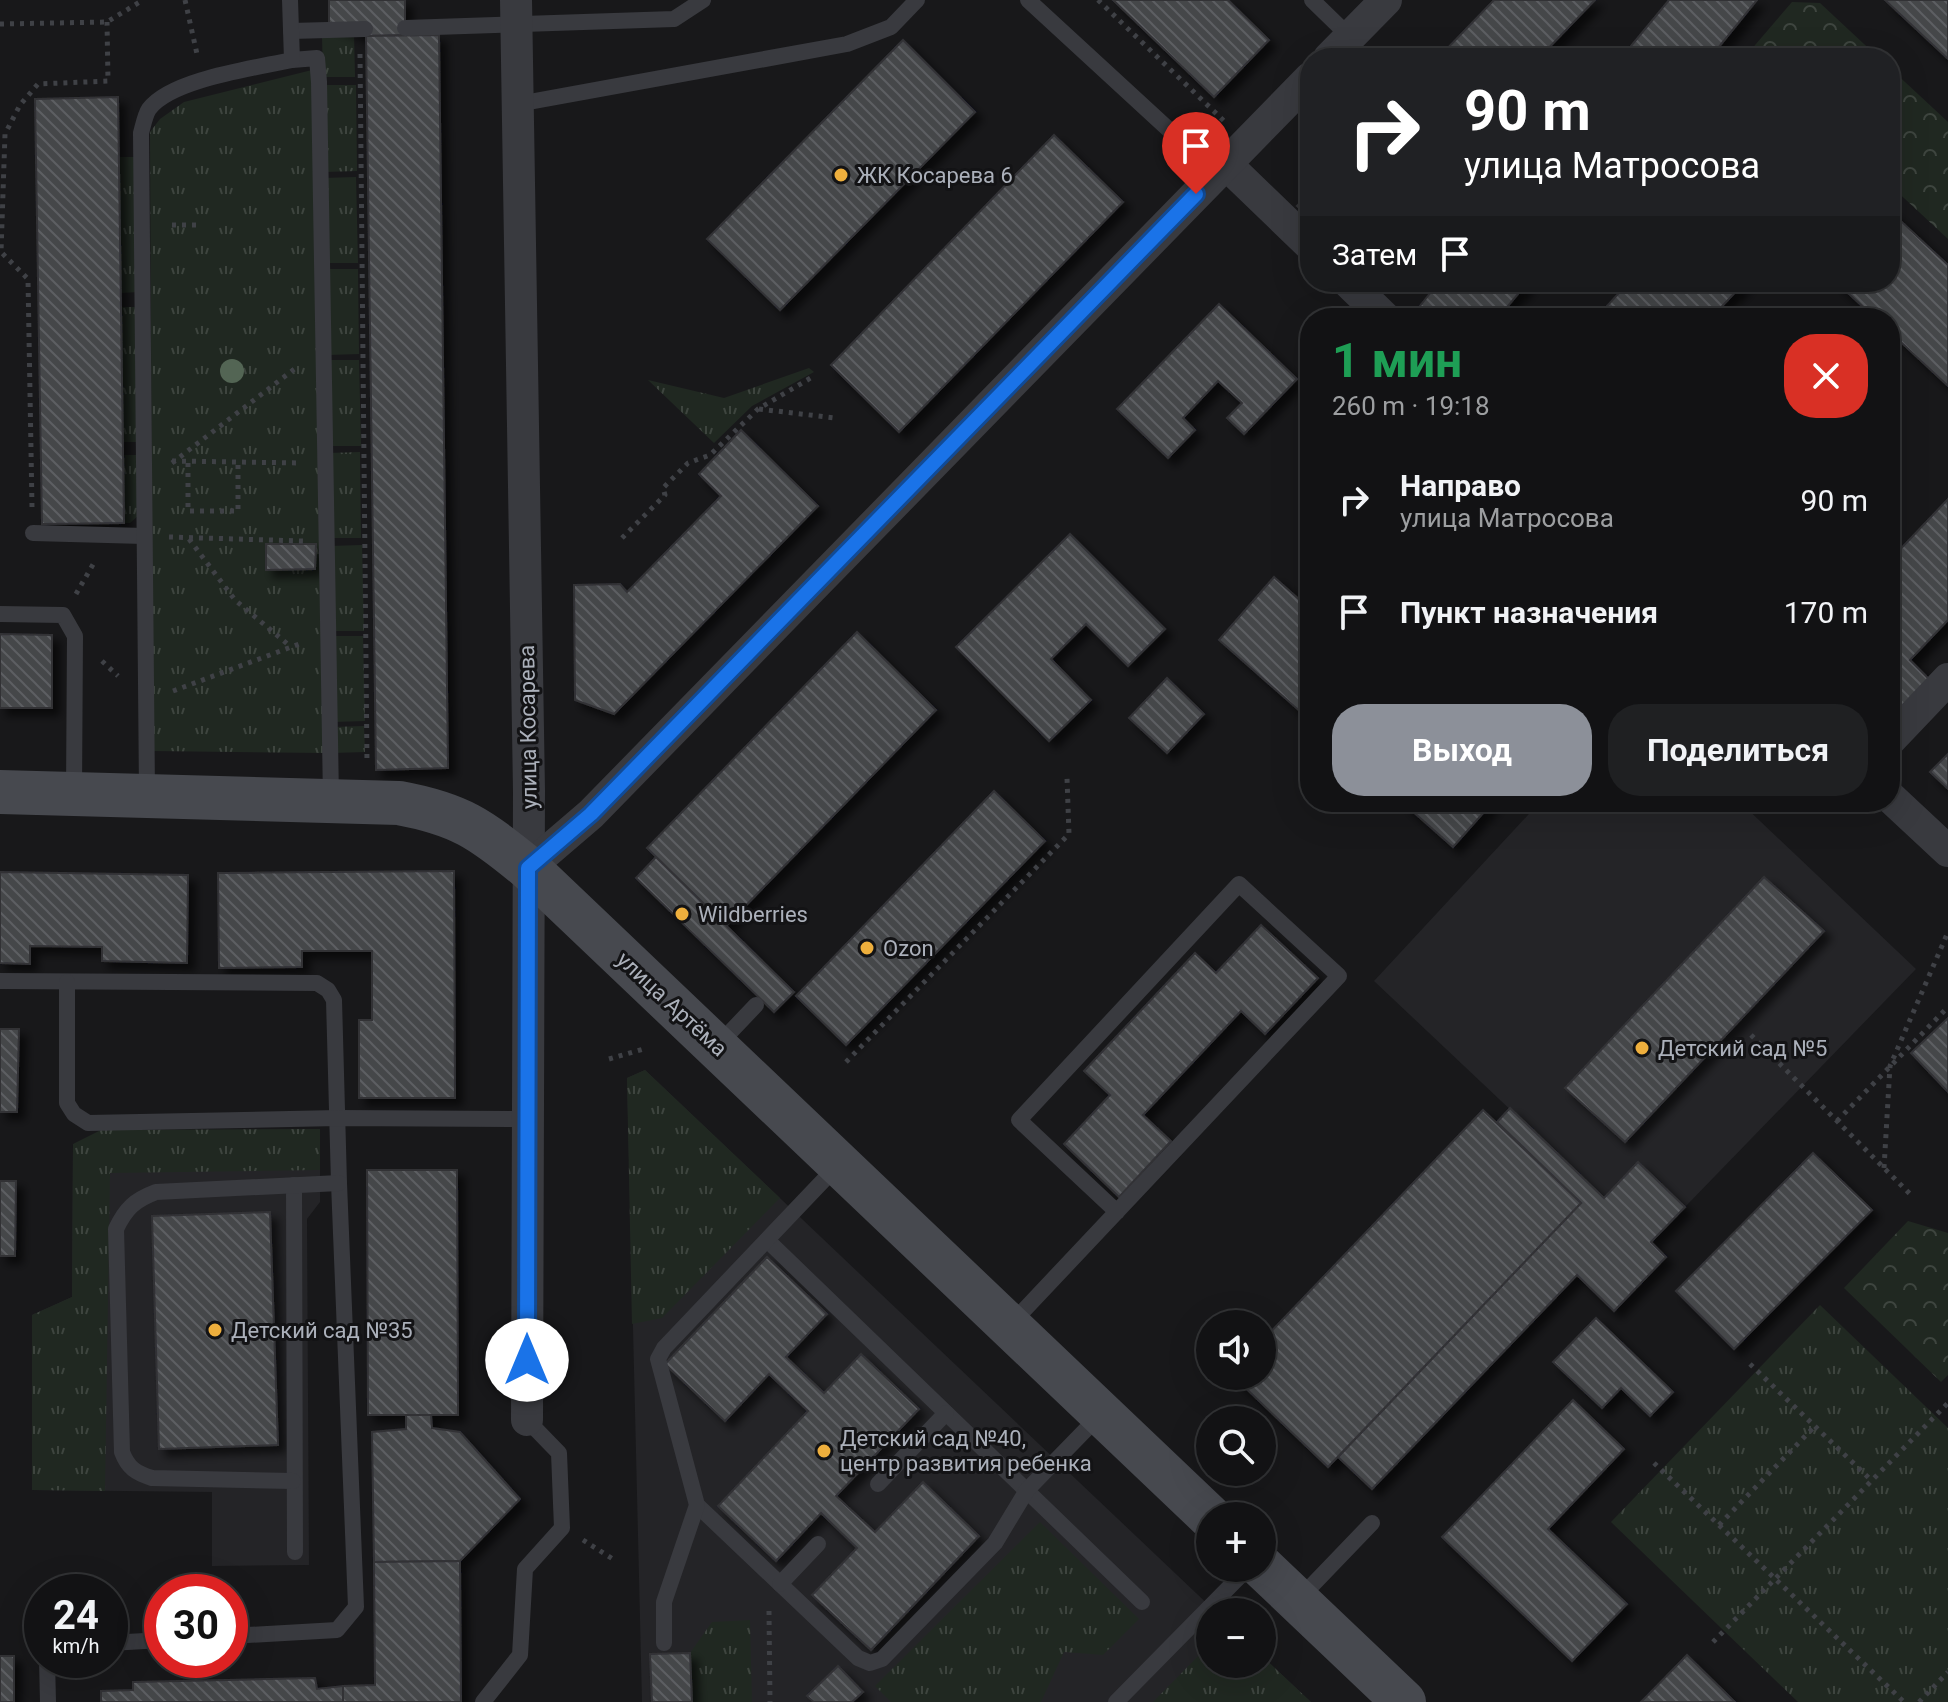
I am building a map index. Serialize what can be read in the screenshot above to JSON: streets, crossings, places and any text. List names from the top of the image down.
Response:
{
  "streets": {
    "main road": ["улица Артёма"],
    "street": ["улица Косарева"]
  },
  "crossings": [
    ["улица Косарева", "улица Артёма"]
  ],
  "places": [
    "ЖК Косарева 6",
    "Wildberries",
    "Ozon",
    "Детский сад №5",
    "Детский сад №35",
    "Детский сад №40, центр развития ребенка"
  ],
  "page": {
    "turn": ["90 m", "улица Матросова"],
    "then": "Затем",
    "heading": ["1 мин", "260 m · 19:18"],
    "list": [
      {
        "name": "Направо",
        "note": "улица Матросова",
        "value": "90 m"
      },
      {
        "name": "Пункт назначения",
        "value": "170 m"
      }
    ],
    "buttons": ["Выход", "Поделиться"],
    "map_buttons": ["+", "−"],
    "speed": "24 km/h",
    "limit": "30"
  }
}
